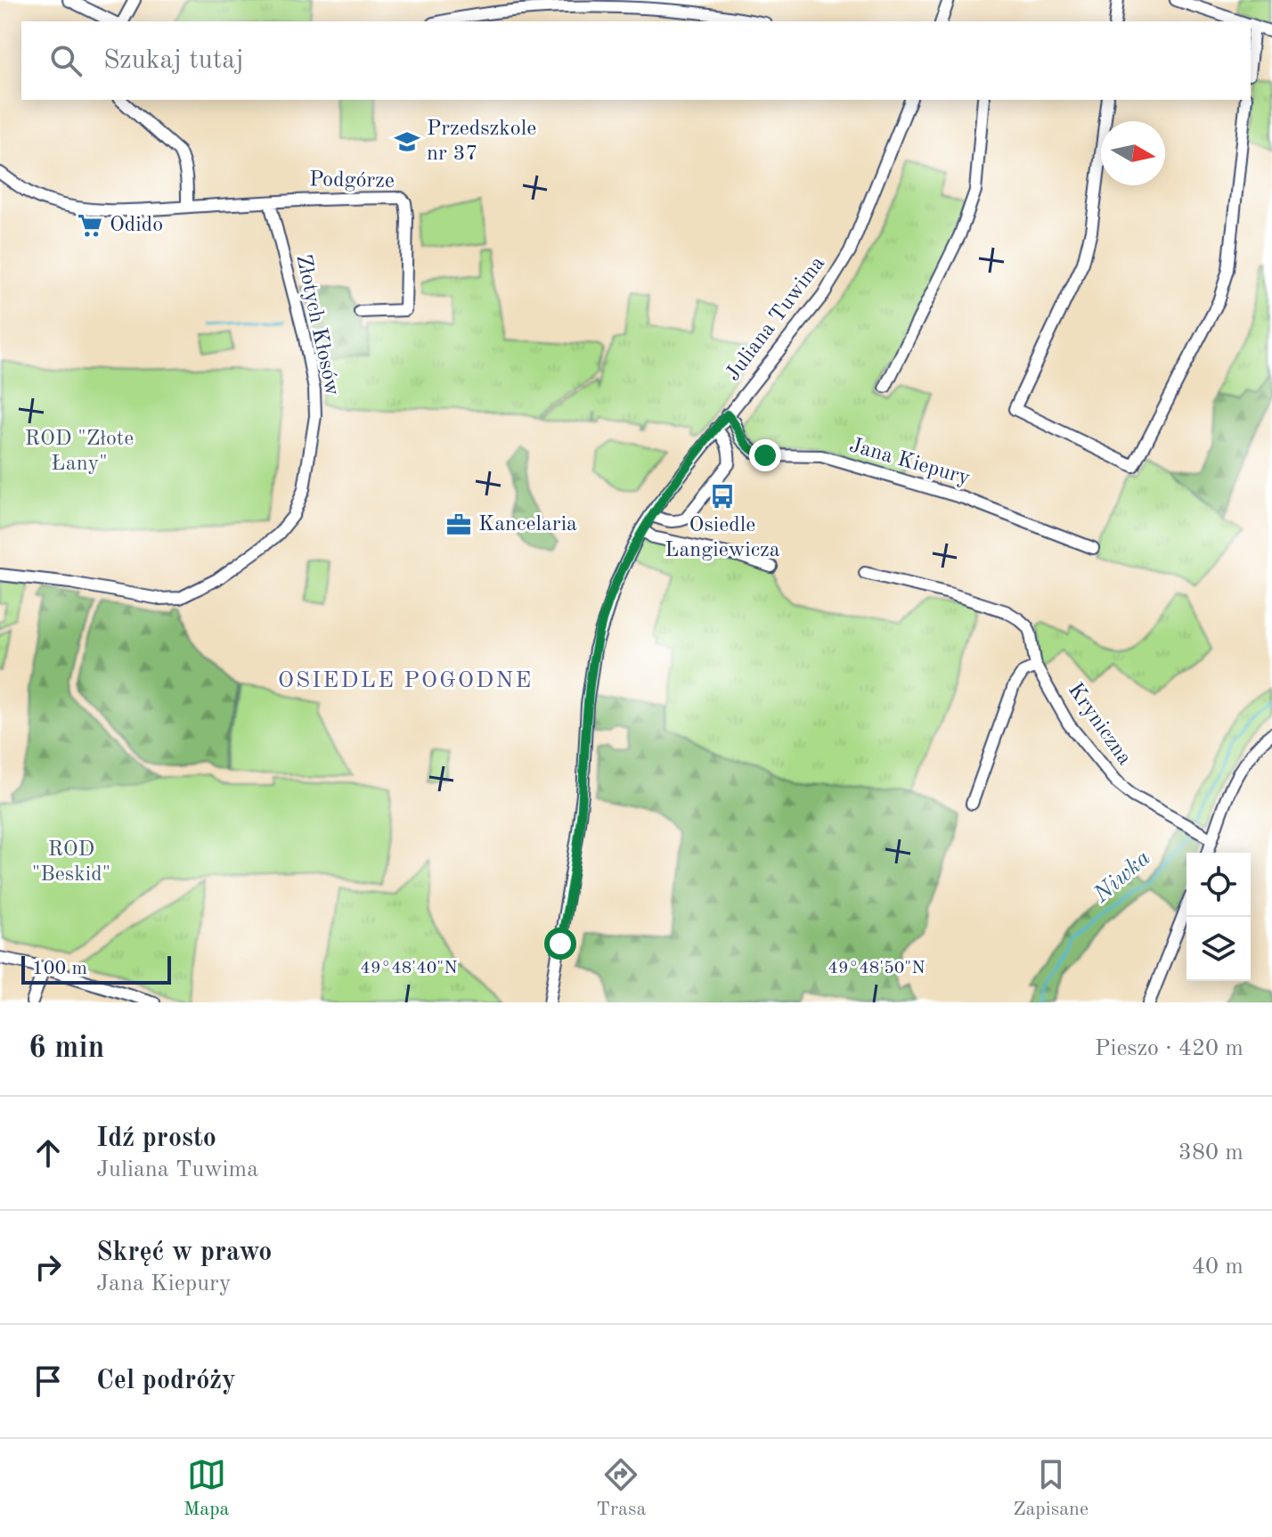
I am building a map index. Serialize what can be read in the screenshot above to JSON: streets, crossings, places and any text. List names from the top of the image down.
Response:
{
  "streets": {
    "street": [
      "Podgórze",
      "Juliana Tuwima",
      "Złotych Kłosów",
      "Jana Kiepury",
      "Kryniczna"
    ]
  },
  "crossings": [
    ["Podgórze", "Złotych Kłosów"],
    ["Juliana Tuwima", "Jana Kiepury"]
  ],
  "districts": ["OSIEDLE POGODNE"],
  "water": ["Niwka"],
  "parks": ["ROD \"Złote Łany\"", "ROD \"Beskid\""],
  "places": {
    "school or university": ["Przedszkole nr 37"],
    "supermarket": ["Odido"],
    "bus stop": ["Osiedle Langiewicza"],
    "office": ["Kancelaria"]
  },
  "scale_bar": "100 m",
  "north": "right",
  "page": {
    "search": "Szukaj tutaj",
    "scale": "100 m",
    "heading": ["6 min", "Pieszo · 420 m"],
    "list": [
      ["Idź prosto", "Juliana Tuwima", "380 m"],
      ["Skręć w prawo", "Jana Kiepury", "40 m"],
      "Cel podróży"
    ],
    "nav": ["Mapa", "Trasa", "Zapisane"]
  },
  "coordinates": ["49°48'40\"N", "49°48'50\"N"]
}
